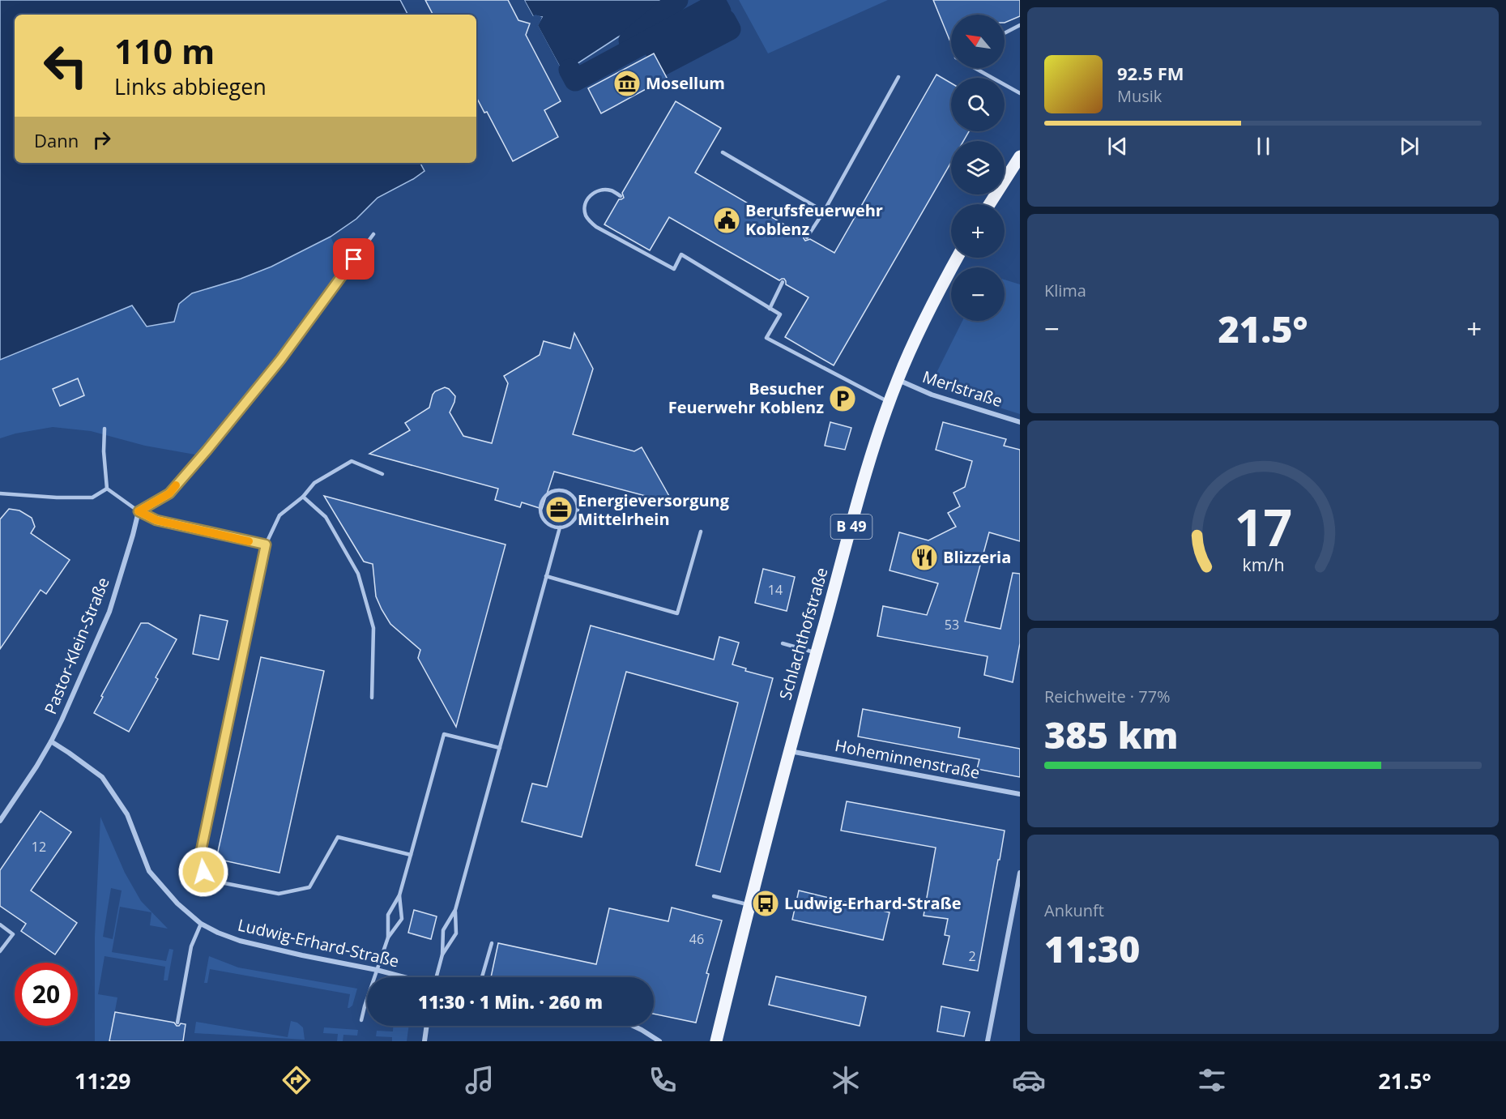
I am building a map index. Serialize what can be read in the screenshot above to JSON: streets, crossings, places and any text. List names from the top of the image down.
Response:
{
  "streets": {
    "main road": ["B 49", "Schlachthofstraße"],
    "street": [
      "Merlstraße",
      "Pastor-Klein-Straße",
      "Hoheminnenstraße",
      "Ludwig-Erhard-Straße"
    ]
  },
  "crossings": [
    ["Merlstraße", "Schlachthofstraße"],
    ["Schlachthofstraße", "Hoheminnenstraße"],
    ["Pastor-Klein-Straße", "Ludwig-Erhard-Straße"]
  ],
  "places": {
    "museum": ["Mosellum"],
    "public building": ["Berufsfeuerwehr Koblenz"],
    "parking": ["Besucher Feuerwehr Koblenz"],
    "office": ["Energieversorgung Mittelrhein"],
    "restaurant": ["Blizzeria"],
    "bus stop": ["Ludwig-Erhard-Straße"]
  },
  "house_numbers": [
    "14",
    "53",
    "12",
    "46",
    "2"
  ],
  "north": "top left",
  "page": {
    "map_buttons": ["+", "−"],
    "turn": ["110 m", "Links abbiegen"],
    "song": ["92.5 FM", "Musik"],
    "then": "Dann",
    "tile": [
      "Klima",
      ["Reichweite · 77%", "385 km"],
      ["Ankunft", "11:30"]
    ],
    "heat": ["−", "21.5°", "+"],
    "limit": "20",
    "trip": "11:30 · 1 Min. · 260 m",
    "tabs": ["11:29", "21.5°"],
    "gauge": ["17", "km/h"]
  }
}
